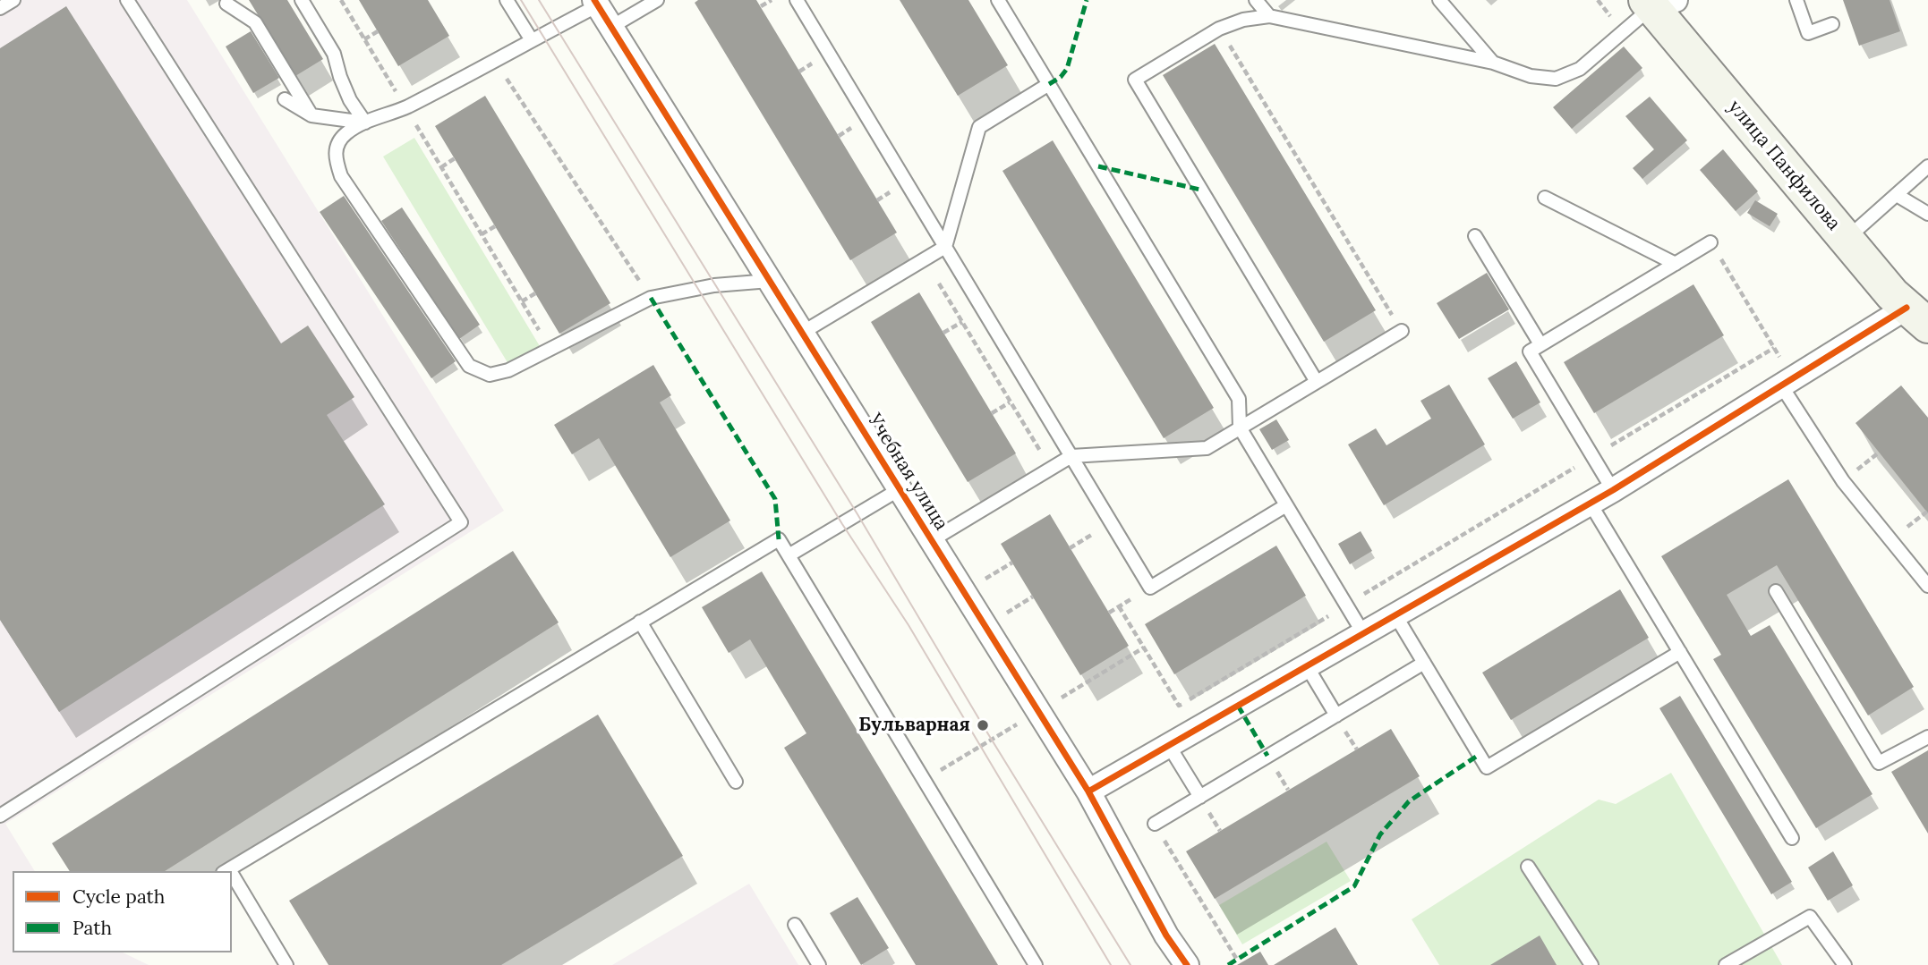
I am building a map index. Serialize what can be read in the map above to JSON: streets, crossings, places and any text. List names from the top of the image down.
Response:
{
  "streets": {
    "main road": ["улица Панфилова"],
    "street": ["Учебная улица"]
  },
  "places": ["Бульварная"],
  "legend": ["Cycle path", "Path"]
}
